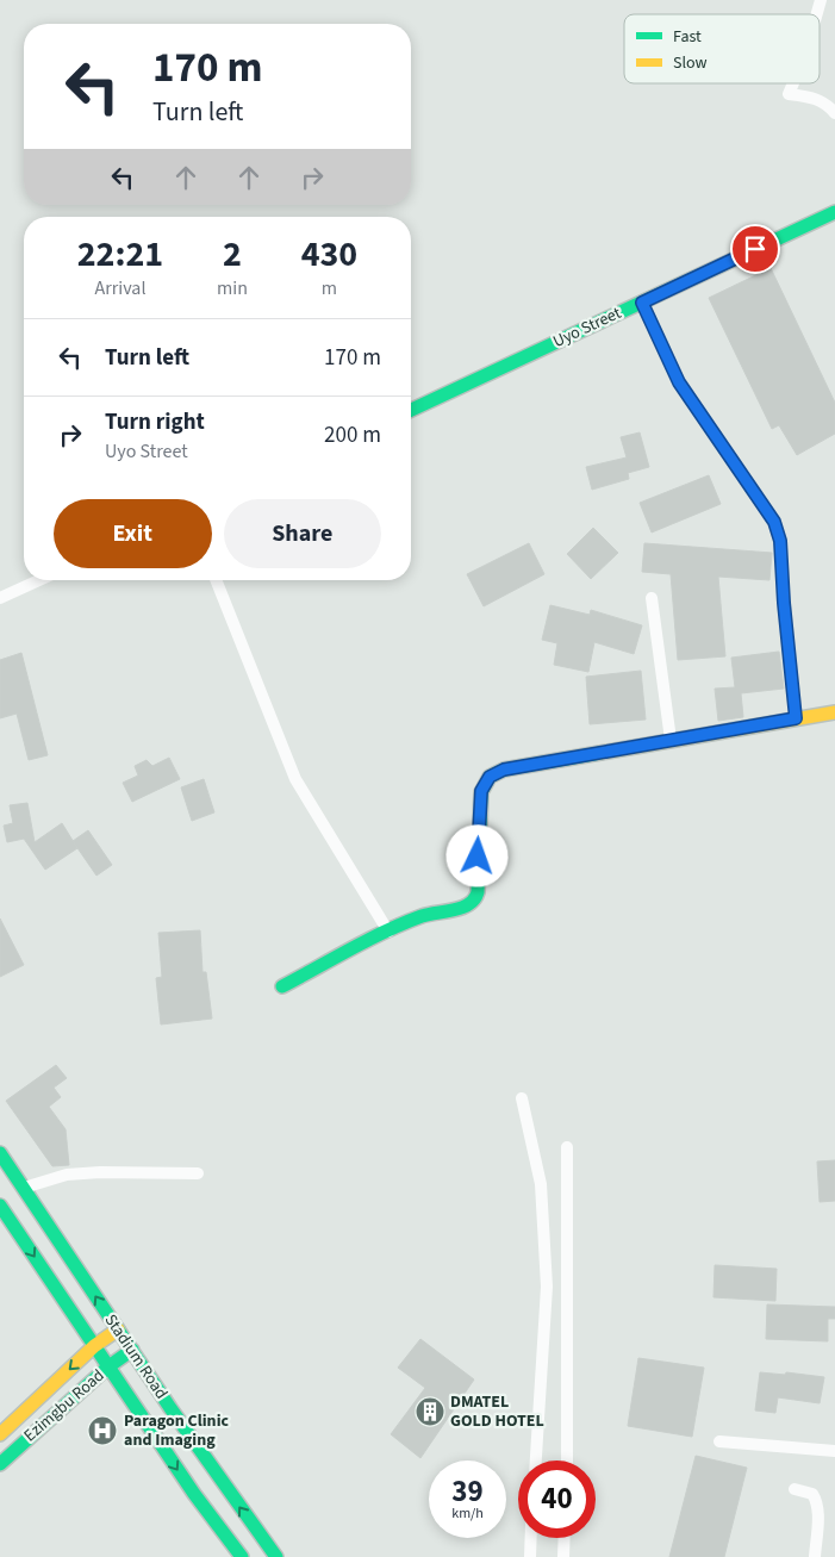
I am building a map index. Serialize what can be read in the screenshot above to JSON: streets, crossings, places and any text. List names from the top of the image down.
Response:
{
  "streets": {
    "main road": ["Uyo Street", "Stadium Road", "Ezimgbu Road"]
  },
  "crossings": [
    ["Stadium Road", "Ezimgbu Road"]
  ],
  "places": {
    "building": ["DMATEL GOLD HOTEL"],
    "hospital": ["Paragon Clinic and Imaging"]
  },
  "legend": ["Fast", "Slow"],
  "page": {
    "turn": ["170 m", "Turn left"],
    "eta": [
      "22:21",
      "Arrival",
      "2",
      "min",
      "430",
      "m"
    ],
    "list": [
      {
        "name": "Turn left",
        "value": "170 m"
      },
      {
        "name": "Turn right",
        "note": "Uyo Street",
        "value": "200 m"
      }
    ],
    "buttons": ["Exit", "Share"],
    "speed": "39 km/h",
    "limit": "40"
  }
}
